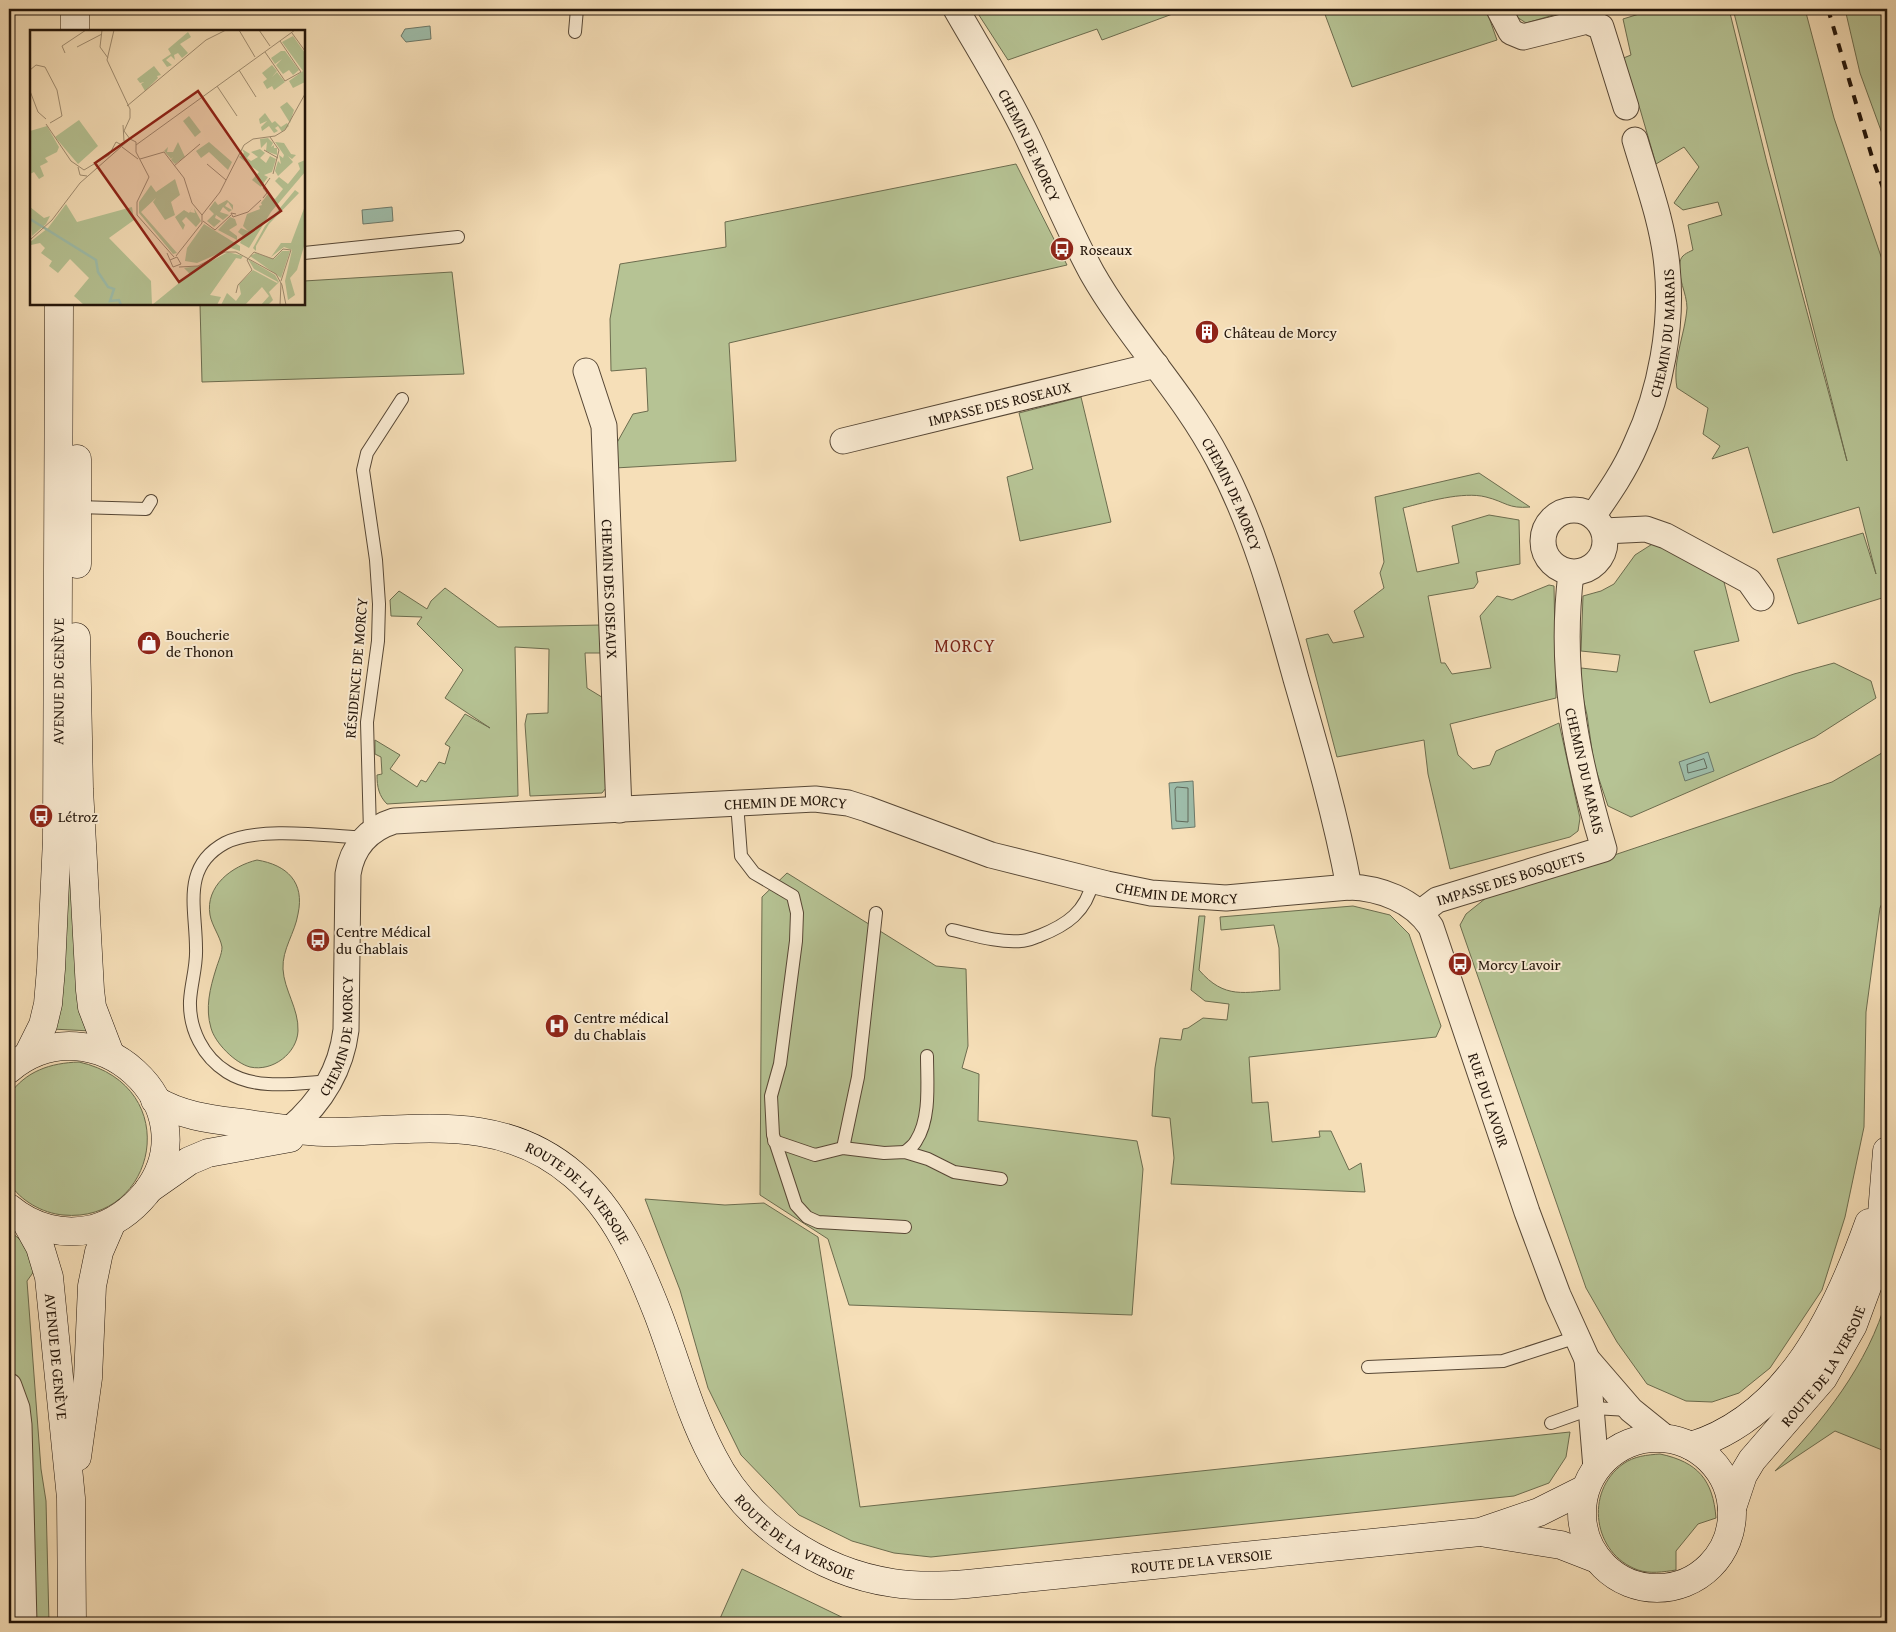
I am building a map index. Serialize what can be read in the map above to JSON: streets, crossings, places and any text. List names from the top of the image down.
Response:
{
  "streets": {
    "main road": ["AVENUE DE GENÈVE", "ROUTE DE LA VERSOIE"],
    "street": [
      "CHEMIN DE MORCY",
      "CHEMIN DU MARAIS",
      "IMPASSE DES ROSEAUX",
      "CHEMIN DES OISEAUX",
      "IMPASSE DES BOSQUETS",
      "RUE DU LAVOIR"
    ],
    "lane": ["RÉSIDENCE DE MORCY"]
  },
  "crossings": [
    ["CHEMIN DE MORCY", "IMPASSE DES ROSEAUX"],
    ["CHEMIN DE MORCY", "CHEMIN DES OISEAUX"],
    ["CHEMIN DE MORCY", "RÉSIDENCE DE MORCY"],
    ["CHEMIN DE MORCY", "RUE DU LAVOIR"],
    ["CHEMIN DE MORCY", "ROUTE DE LA VERSOIE"],
    ["CHEMIN DU MARAIS", "IMPASSE DES BOSQUETS"],
    ["IMPASSE DES BOSQUETS", "RUE DU LAVOIR"],
    ["RUE DU LAVOIR", "ROUTE DE LA VERSOIE"]
  ],
  "districts": ["MORCY"],
  "places": {
    "bus stop": [
      "Roseaux",
      "Létroz",
      "Centre Médical du Chablais",
      "Morcy Lavoir"
    ],
    "building": ["Château de Morcy"],
    "shop": ["Boucherie de Thonon"],
    "hospital": ["Centre médical du Chablais"]
  }
}
